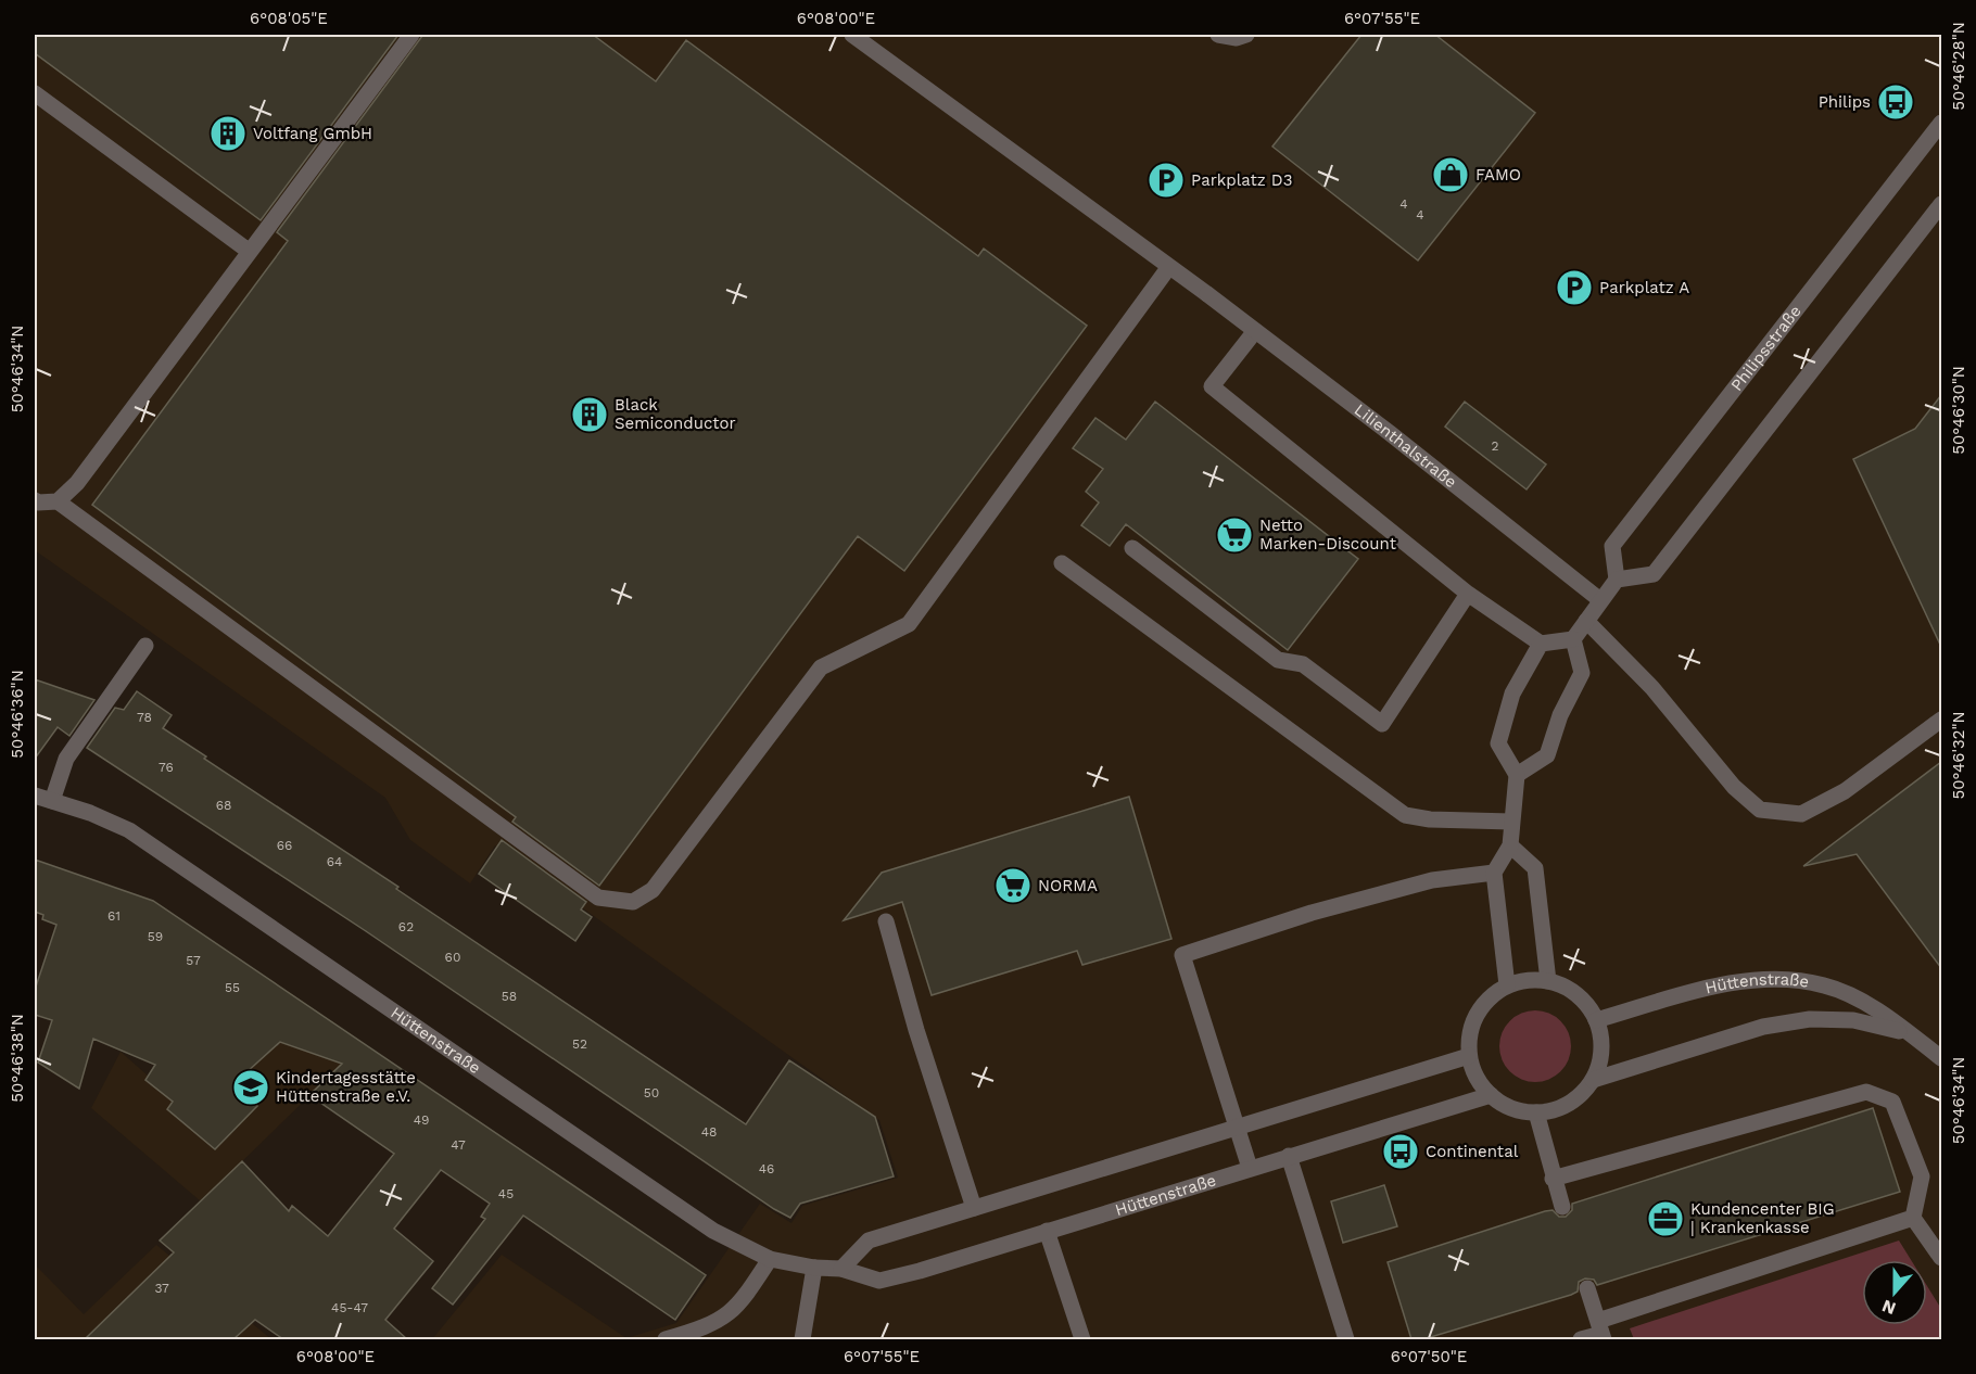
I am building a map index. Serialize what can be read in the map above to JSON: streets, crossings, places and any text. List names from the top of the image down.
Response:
{
  "streets": {
    "street": ["Philipsstraße", "Lilienthalstraße", "Hüttenstraße"]
  },
  "places": {
    "bus stop": ["Philips", "Continental"],
    "building": ["Voltfang GmbH", "Black Semiconductor"],
    "shop": ["FAMO"],
    "parking": ["Parkplatz D3", "Parkplatz A"],
    "supermarket": ["Netto Marken-Discount", "NORMA"],
    "school or university": ["Kindertagesstätte Hüttenstraße e.V."],
    "office": ["Kundencenter BIG | Krankenkasse"]
  },
  "house_numbers": [
    "4",
    "4",
    "2",
    "78",
    "76",
    "68",
    "66",
    "64",
    "61",
    "62",
    "59",
    "60",
    "57",
    "55",
    "58",
    "52",
    "50",
    "49",
    "48",
    "47",
    "46",
    "45",
    "37",
    "45-47"
  ],
  "north": "bottom",
  "coordinates": [
    "6°08'05\"E",
    "6°08'00\"E",
    "6°07'55\"E",
    "50°46'28\"N",
    "50°46'34\"N",
    "50°46'30\"N",
    "50°46'36\"N",
    "50°46'32\"N",
    "50°46'38\"N",
    "6°07'50\"E"
  ]
}
